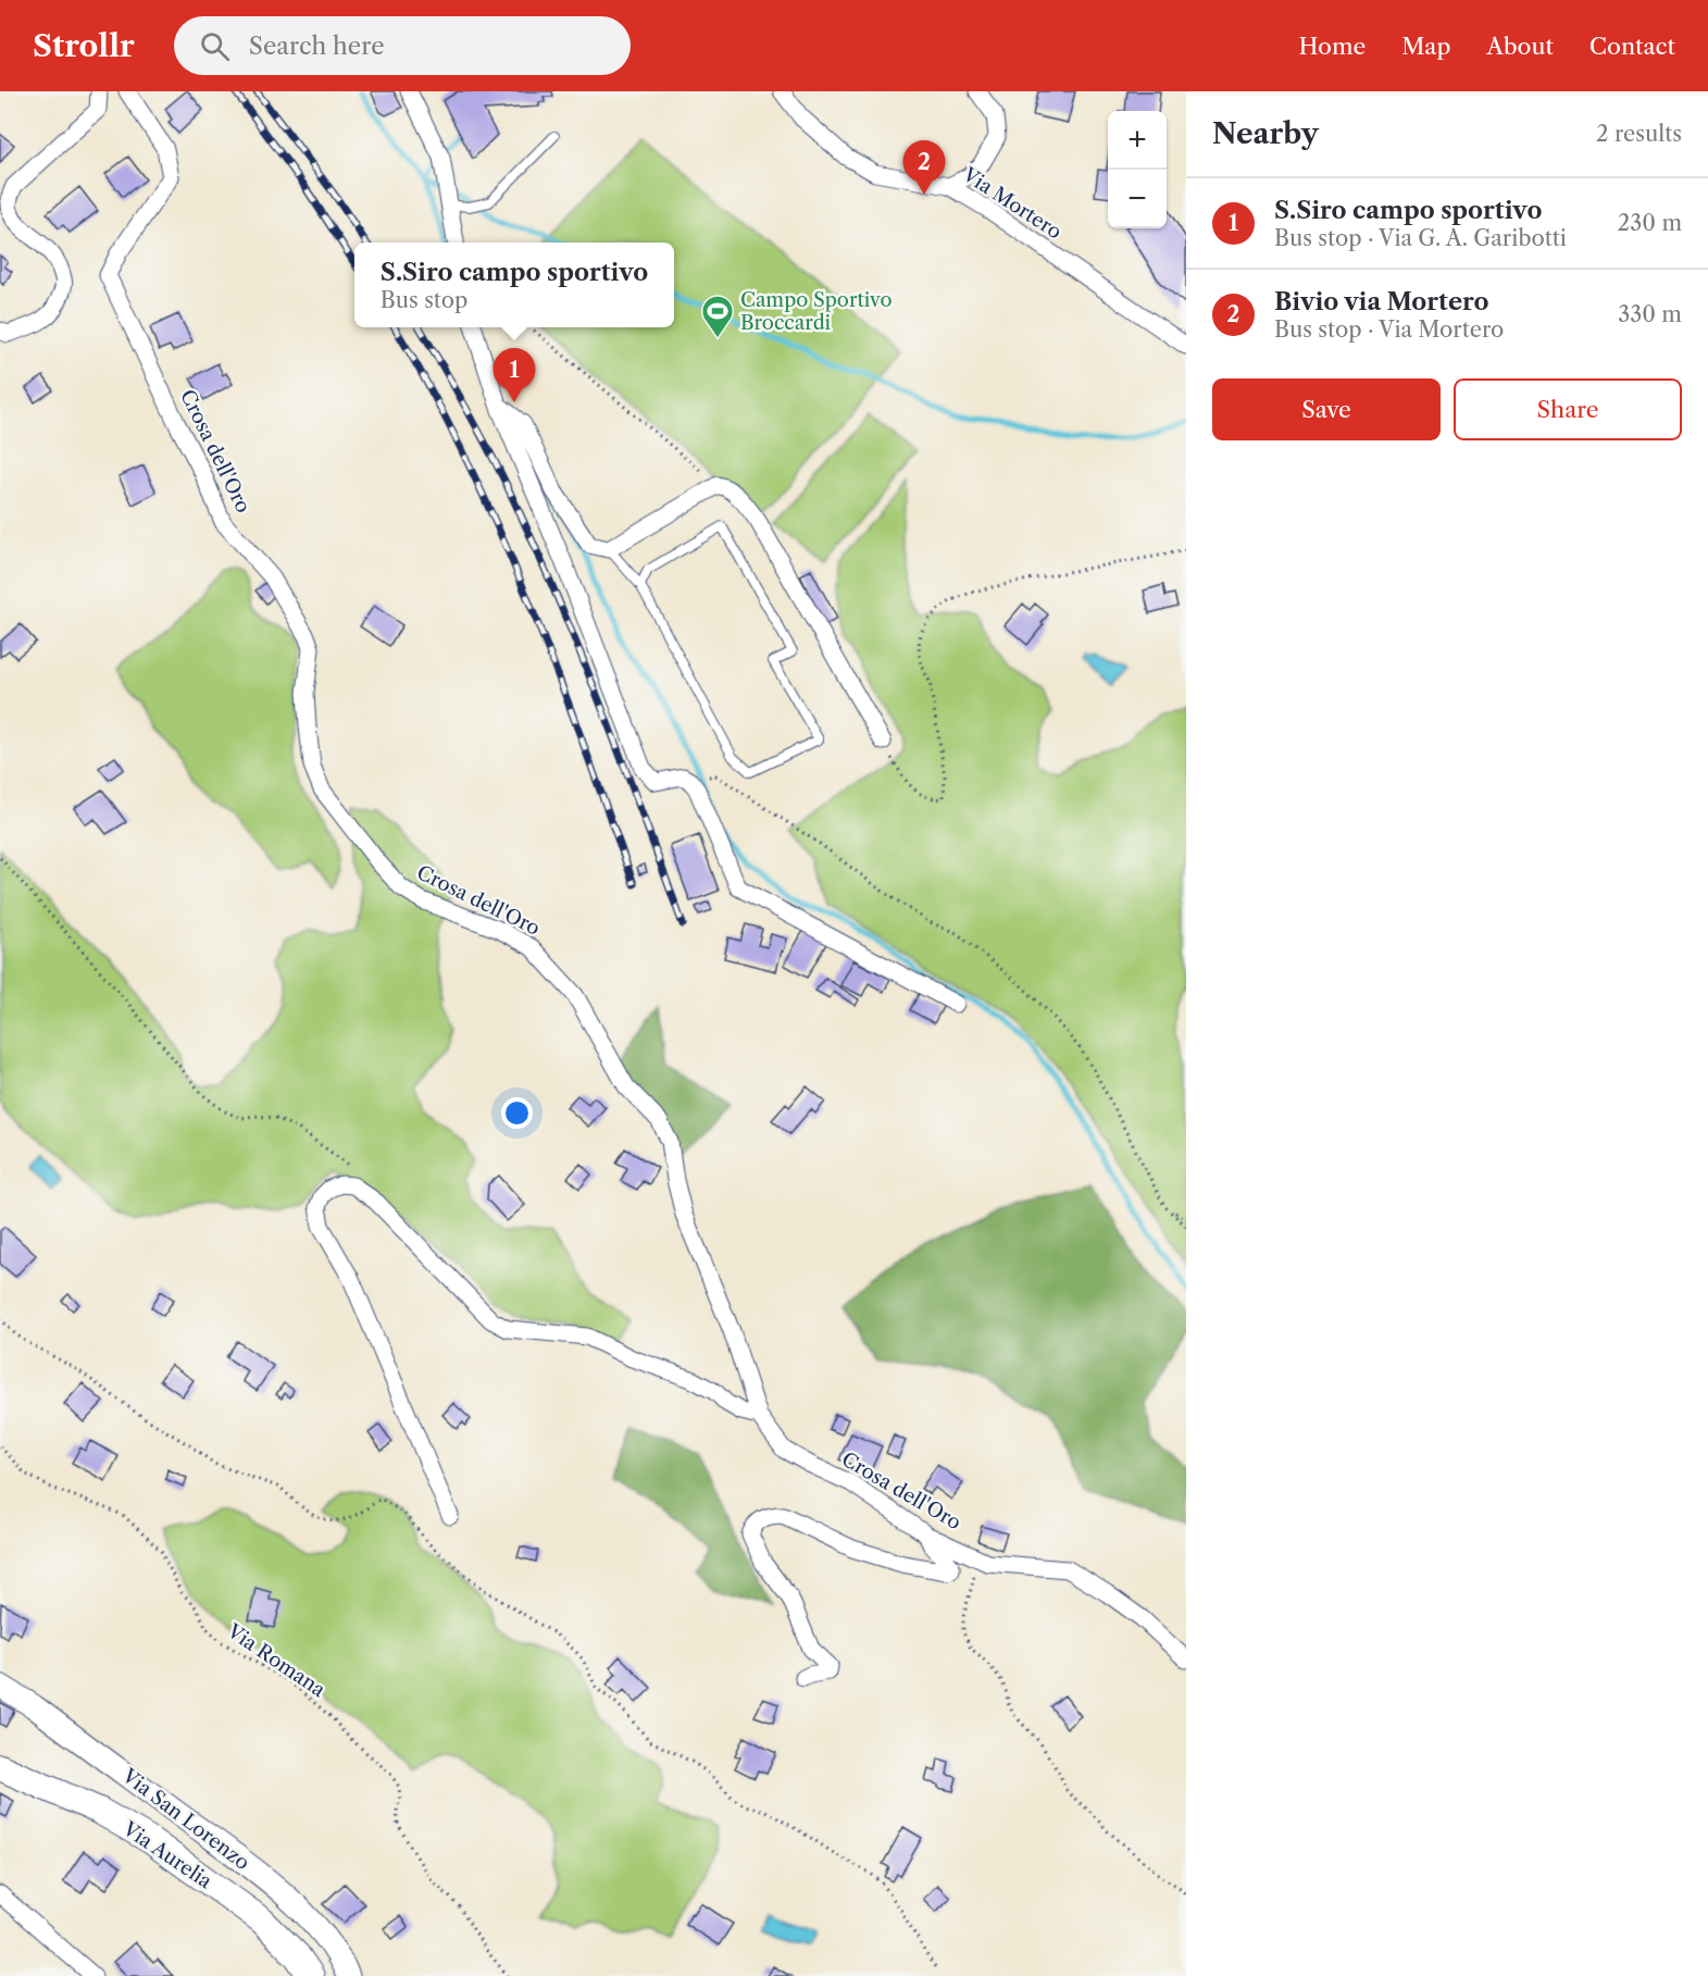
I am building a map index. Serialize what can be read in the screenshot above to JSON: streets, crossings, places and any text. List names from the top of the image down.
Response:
{
  "streets": {
    "main road": ["Via San Lorenzo", "Via Aurelia"],
    "street": ["Via Mortero", "Crosa dell'Oro"],
    "path": ["Via Romana"]
  },
  "places": {
    "sports": ["Campo Sportivo Broccardi"]
  },
  "page": {
    "header": "Strollr",
    "search": "Search here",
    "nav": [
      "Home",
      "Map",
      "About",
      "Contact"
    ],
    "heading": ["Nearby", "2 results"],
    "map_buttons": ["+", "−"],
    "pins": ["2", "1"],
    "list": [
      {
        "mark": "1",
        "name": "S.Siro campo sportivo",
        "note": "Bus stop · Via G. A. Garibotti",
        "value": "230 m"
      },
      {
        "mark": "2",
        "name": "Bivio via Mortero",
        "note": "Bus stop · Via Mortero",
        "value": "330 m"
      }
    ],
    "popup": ["S.Siro campo sportivo", "Bus stop"],
    "buttons": ["Save", "Share"]
  }
}
